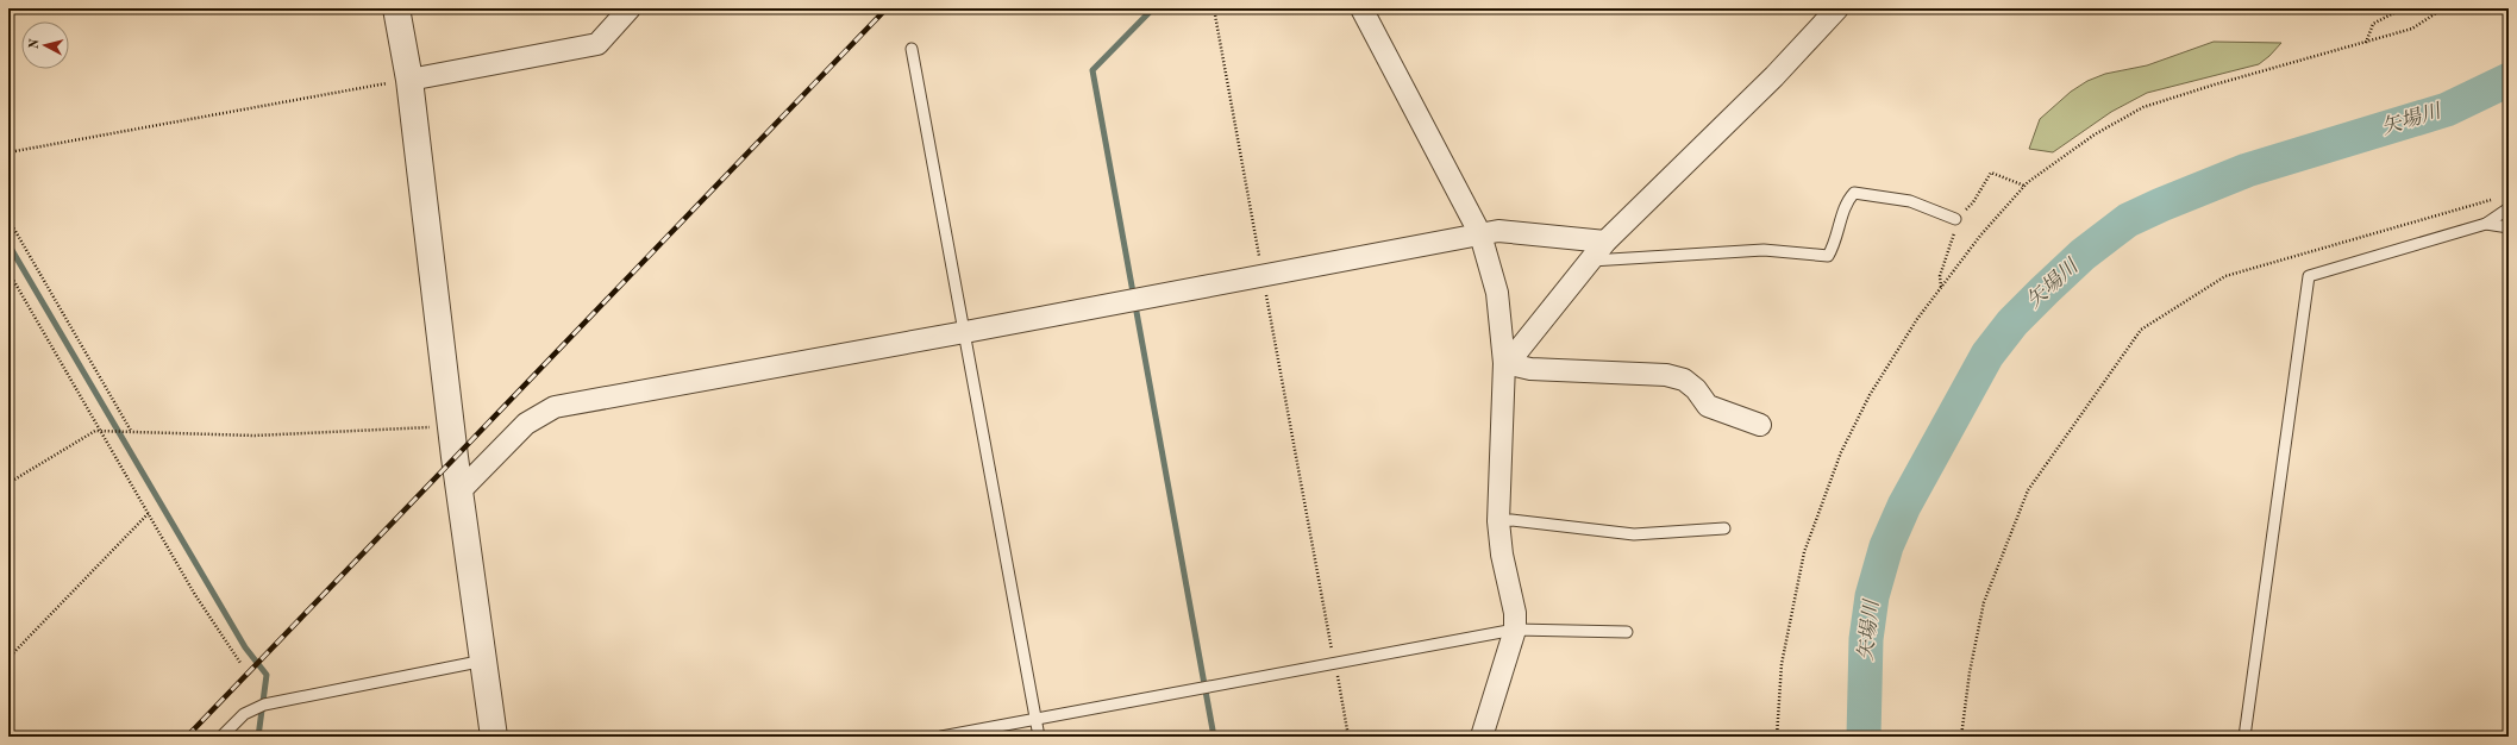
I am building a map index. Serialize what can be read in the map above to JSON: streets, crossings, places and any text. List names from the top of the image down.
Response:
{
  "water": ["矢場川"],
  "north": "left"
}
